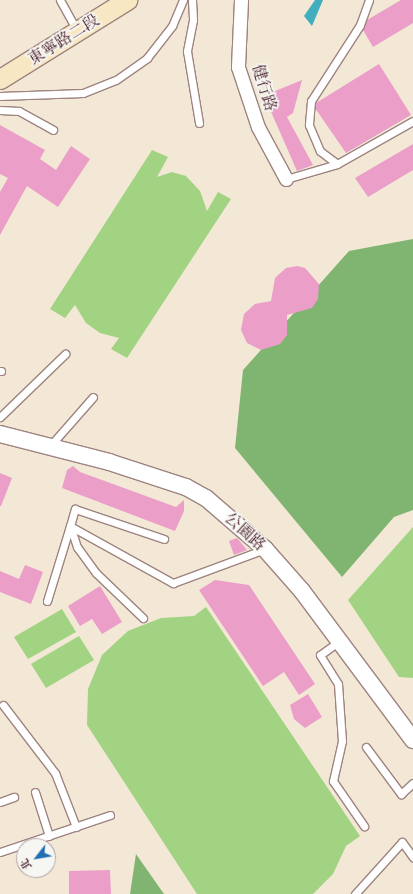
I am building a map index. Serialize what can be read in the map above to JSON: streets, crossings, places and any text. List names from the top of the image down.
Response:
{
  "streets": {
    "main road": ["東寧路二段"],
    "street": ["健行路", "公園路"]
  },
  "north": "bottom left"
}
